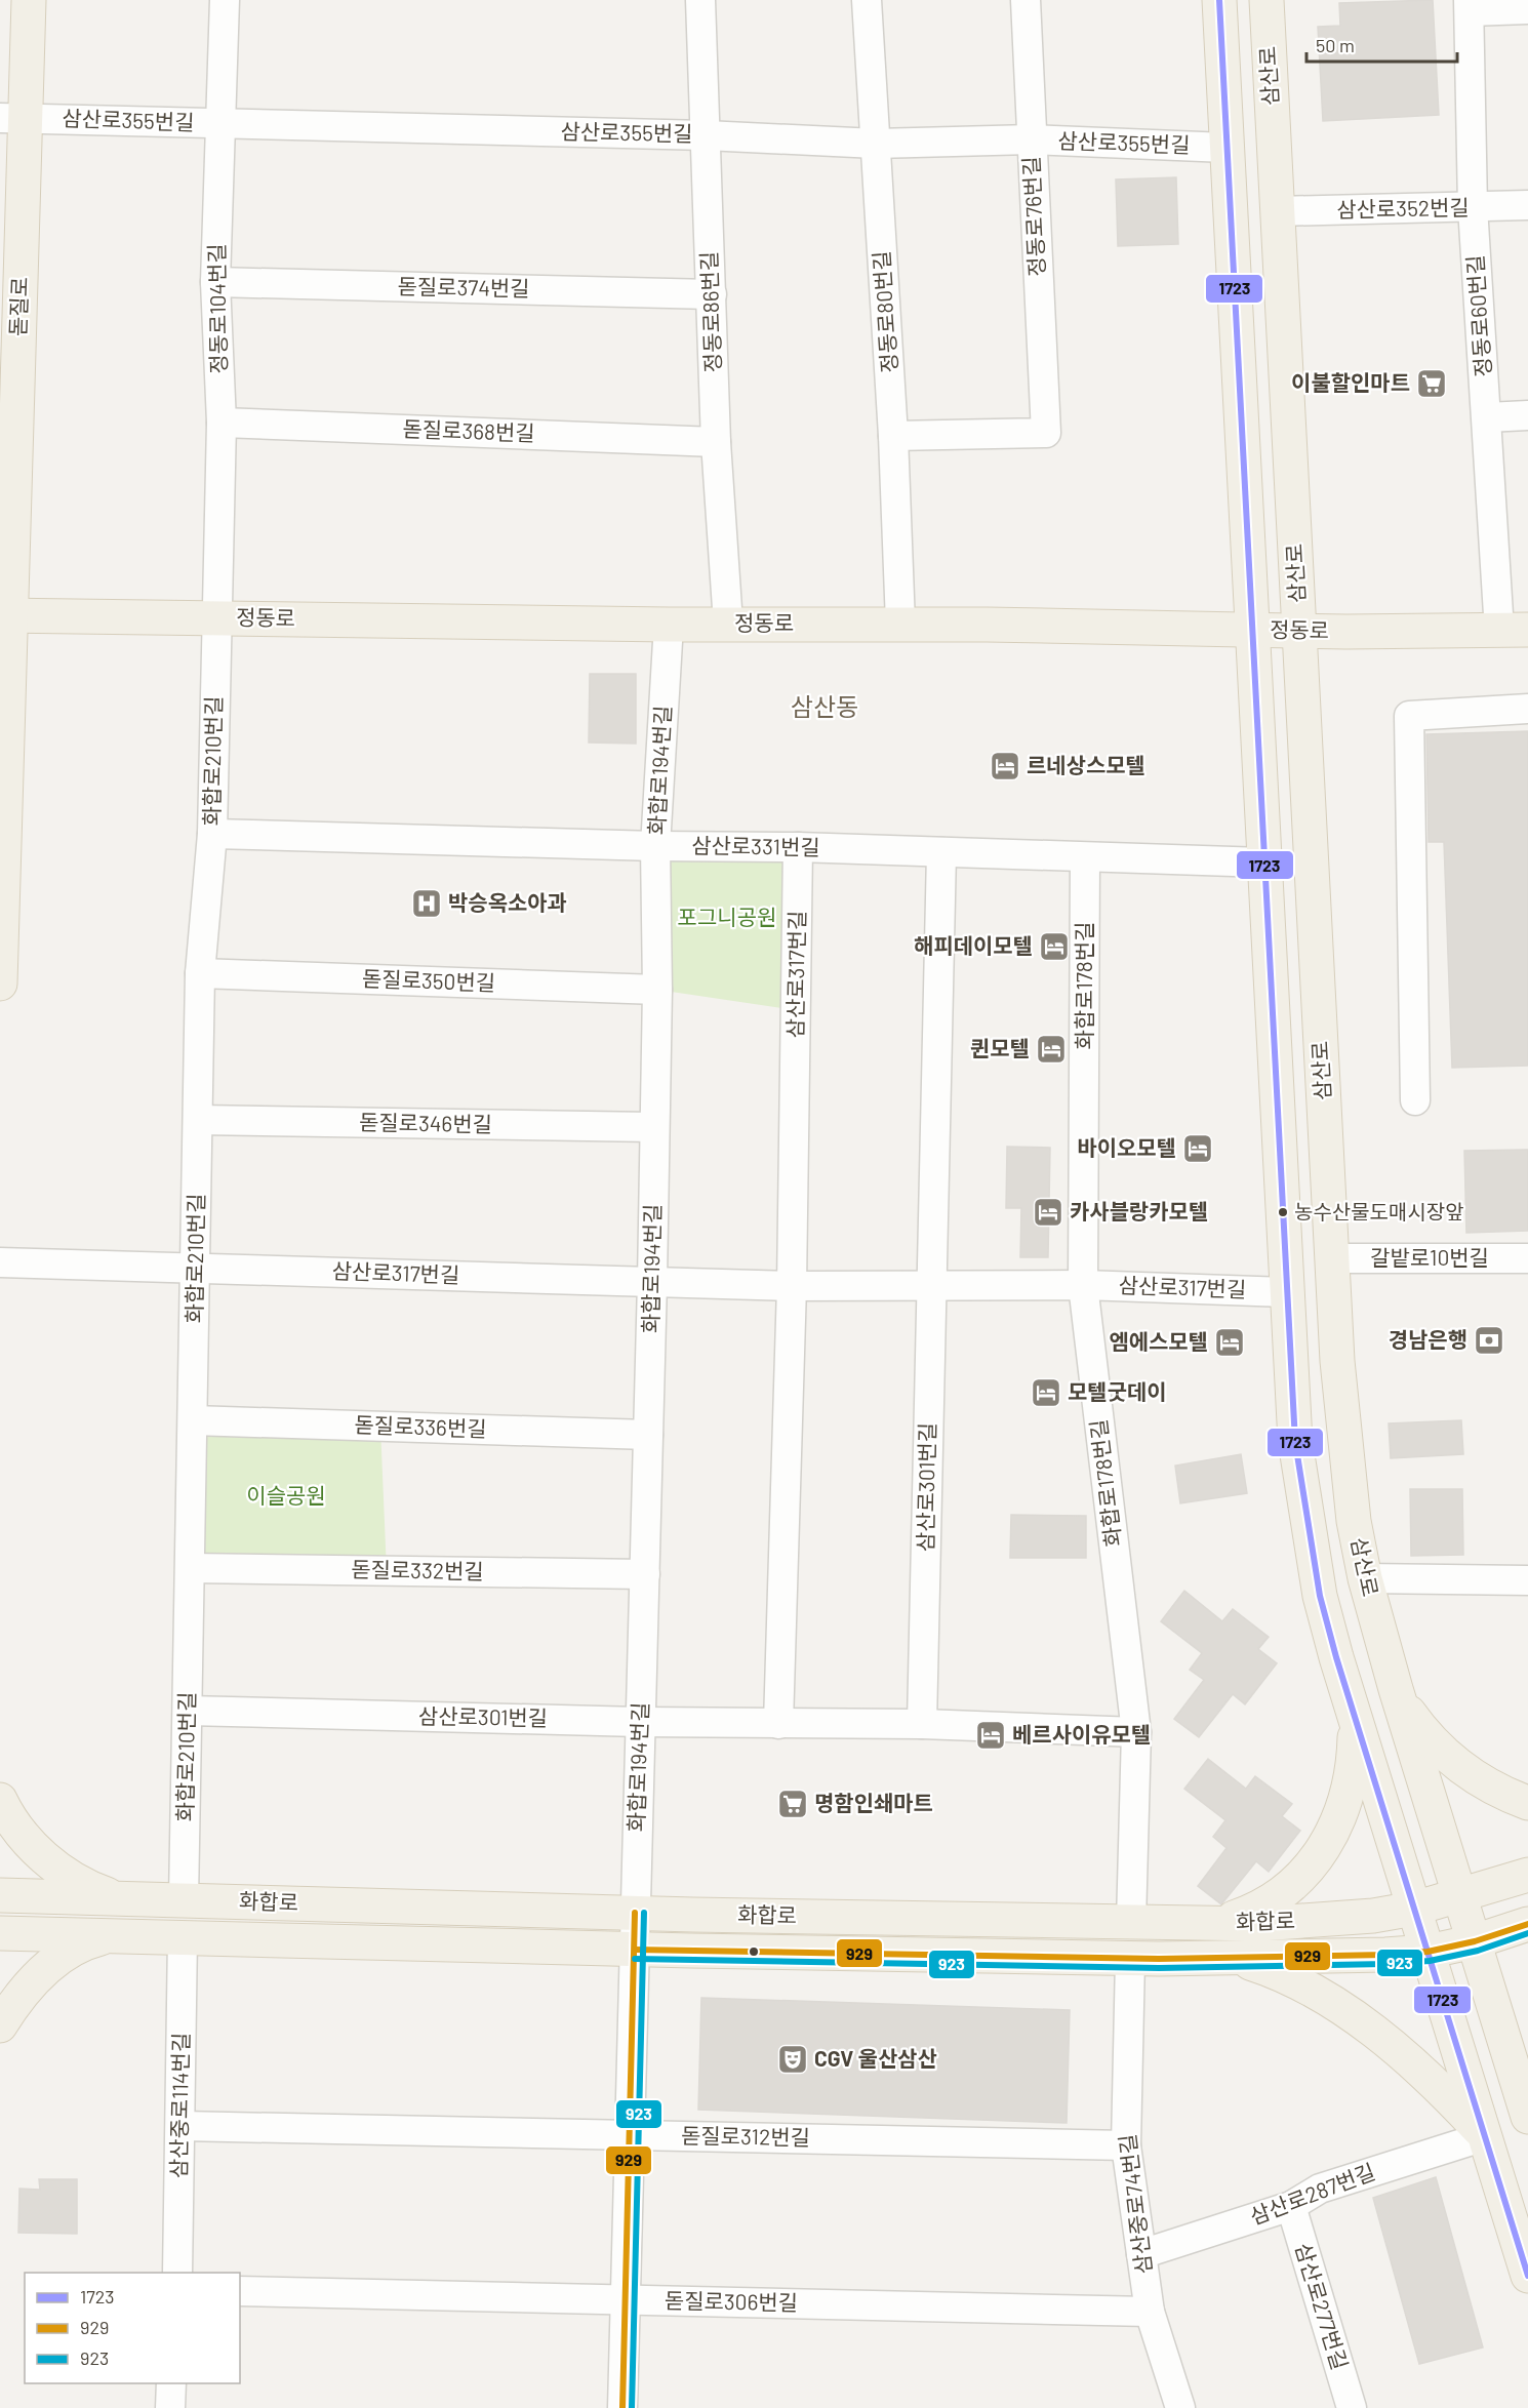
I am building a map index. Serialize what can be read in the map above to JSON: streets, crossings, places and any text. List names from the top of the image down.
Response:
{
  "streets": {
    "main road": [
      "삼산로",
      "돋질로",
      "정동로",
      "화합로"
    ],
    "street": [
      "삼산로355번길",
      "삼산로352번길",
      "정동로76번길",
      "돋질로374번길",
      "정동로104번길",
      "정동로86번길",
      "정동로80번길",
      "정동로60번길",
      "돋질로368번길",
      "화합로210번길",
      "화합로194번길",
      "삼산로331번길",
      "삼산로317번길",
      "돋질로350번길",
      "화합로178번길",
      "돋질로346번길",
      "갈밭로10번길",
      "돋질로336번길",
      "삼산로301번길",
      "돋질로332번길",
      "삼산중로114번길",
      "돋질로312번길",
      "삼산로287번길",
      "삼산중로74번길",
      "돋질로306번길",
      "삼산로277번길"
    ]
  },
  "crossings": [
    ["삼산로", "삼산로352번길"],
    ["삼산로", "정동로"],
    ["삼산로", "갈밭로10번길"],
    ["삼산로", "화합로"],
    ["삼산로355번길", "정동로76번길"],
    ["삼산로355번길", "돋질로"],
    ["삼산로355번길", "정동로104번길"],
    ["삼산로355번길", "정동로86번길"],
    ["삼산로355번길", "정동로80번길"],
    ["삼산로352번길", "정동로60번길"],
    ["정동로76번길", "정동로80번길"],
    ["돋질로374번길", "정동로104번길"],
    ["돋질로374번길", "정동로86번길"],
    ["돋질로", "정동로"],
    ["정동로104번길", "돋질로368번길"],
    ["정동로104번길", "정동로"],
    ["정동로104번길", "화합로210번길"],
    ["정동로86번길", "돋질로368번길"],
    ["정동로86번길", "정동로"],
    ["정동로80번길", "정동로"],
    ["정동로60번길", "정동로"],
    ["정동로", "화합로210번길"],
    ["정동로", "화합로194번길"],
    ["화합로210번길", "삼산로331번길"],
    ["화합로210번길", "삼산로317번길"],
    ["화합로210번길", "돋질로350번길"],
    ["화합로210번길", "돋질로346번길"],
    ["화합로210번길", "돋질로336번길"],
    ["화합로210번길", "삼산로301번길"],
    ["화합로210번길", "돋질로332번길"],
    ["화합로210번길", "화합로"],
    ["화합로194번길", "삼산로331번길"],
    ["화합로194번길", "삼산로317번길"],
    ["화합로194번길", "돋질로350번길"],
    ["화합로194번길", "돋질로346번길"],
    ["화합로194번길", "돋질로336번길"],
    ["화합로194번길", "삼산로301번길"],
    ["화합로194번길", "돋질로332번길"],
    ["화합로194번길", "화합로"],
    ["화합로194번길", "돋질로312번길"],
    ["화합로194번길", "돋질로306번길"],
    ["삼산로331번길", "삼산로317번길"],
    ["삼산로331번길", "화합로178번길"],
    ["삼산로317번길", "화합로178번길"],
    ["삼산로317번길", "삼산로301번길"],
    ["화합로178번길", "삼산로301번길"],
    ["화합로178번길", "화합로"],
    ["화합로", "삼산중로114번길"],
    ["화합로", "삼산중로74번길"],
    ["삼산중로114번길", "돋질로312번길"],
    ["돋질로312번길", "삼산중로74번길"],
    ["삼산로287번길", "삼산중로74번길"],
    ["삼산로287번길", "삼산로277번길"],
    ["삼산중로74번길", "돋질로306번길"]
  ],
  "districts": ["삼산동"],
  "parks": ["포그니공원", "이슬공원"],
  "places": {
    "supermarket": ["이불할인마트", "명함인쇄마트"],
    "hotel": [
      "르네상스모텔",
      "해피데이모텔",
      "퀸모텔",
      "바이오모텔",
      "카사블랑카모텔",
      "엠에스모텔",
      "모텔굿데이",
      "베르사이유모텔"
    ],
    "hospital": ["박승옥소아과"],
    "other": ["농수산물도매시장앞"],
    "bank": ["경남은행"],
    "theatre": ["CGV 울산삼산"]
  },
  "lines": ["transit line 1723", "transit line 929", "transit line 923"],
  "legend": ["1723", "929", "923"],
  "scale_bar": "50 m"
}
